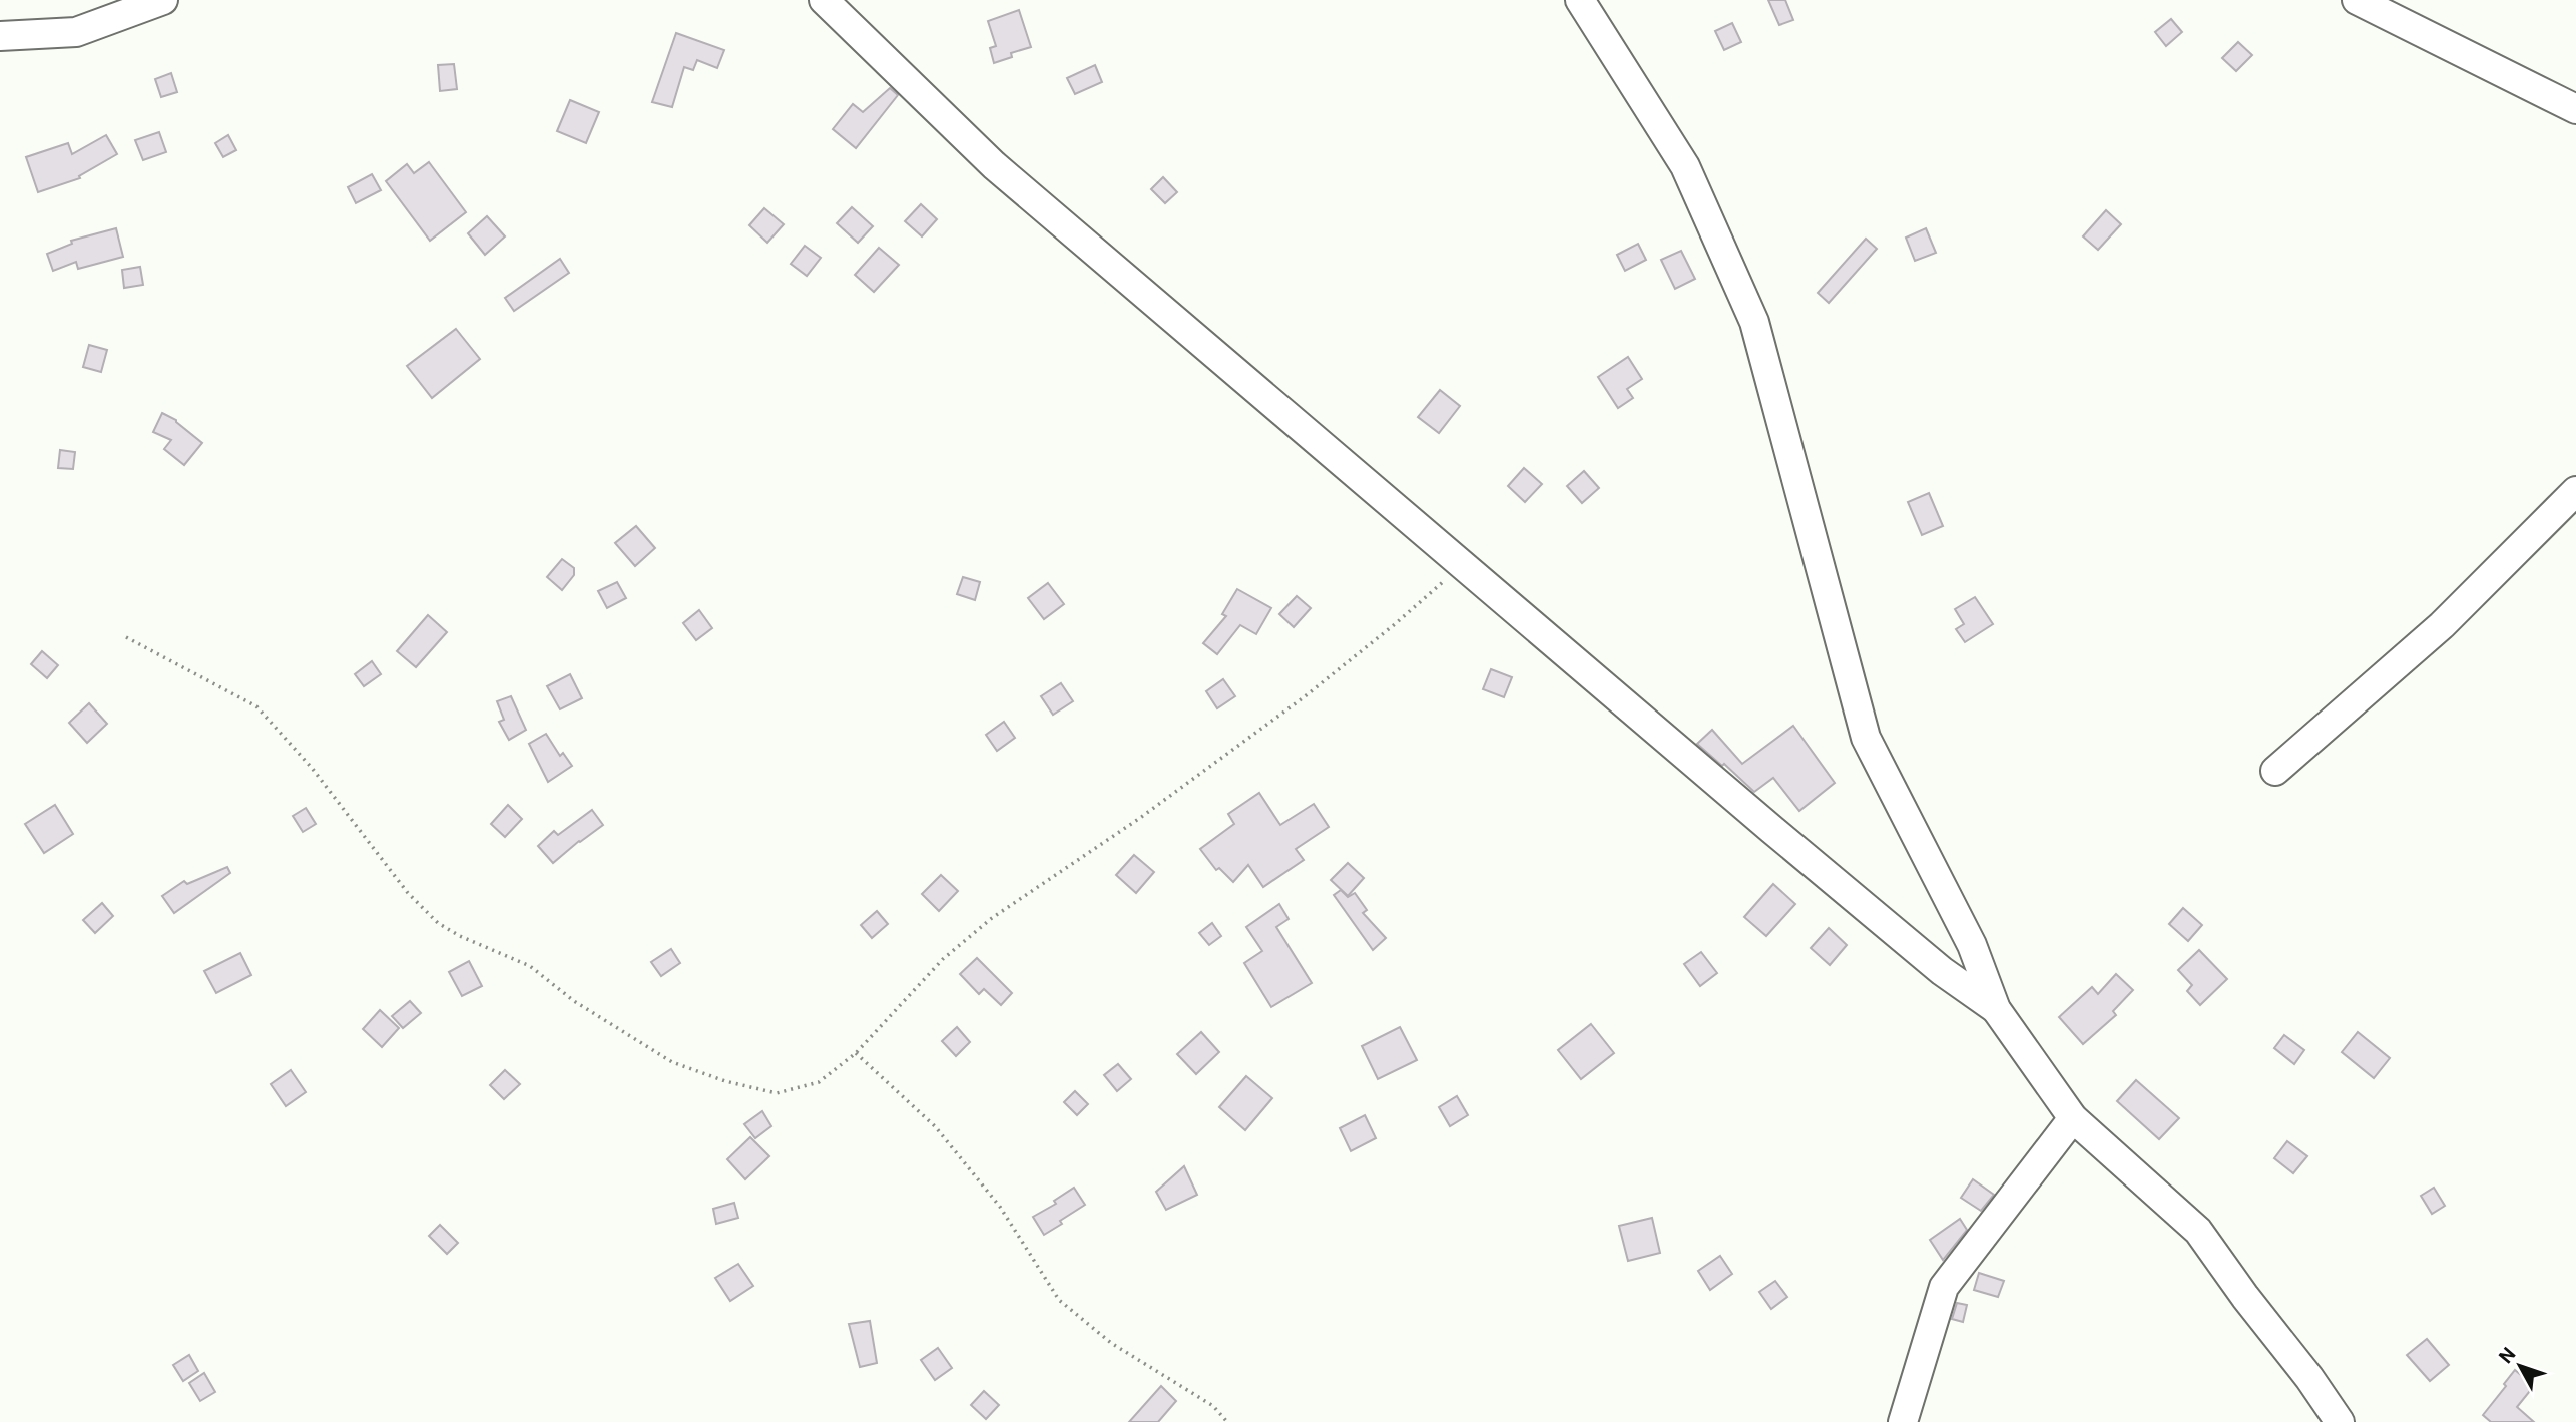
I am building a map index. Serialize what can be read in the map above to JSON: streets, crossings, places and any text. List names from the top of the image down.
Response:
{
  "north": "top left"
}
